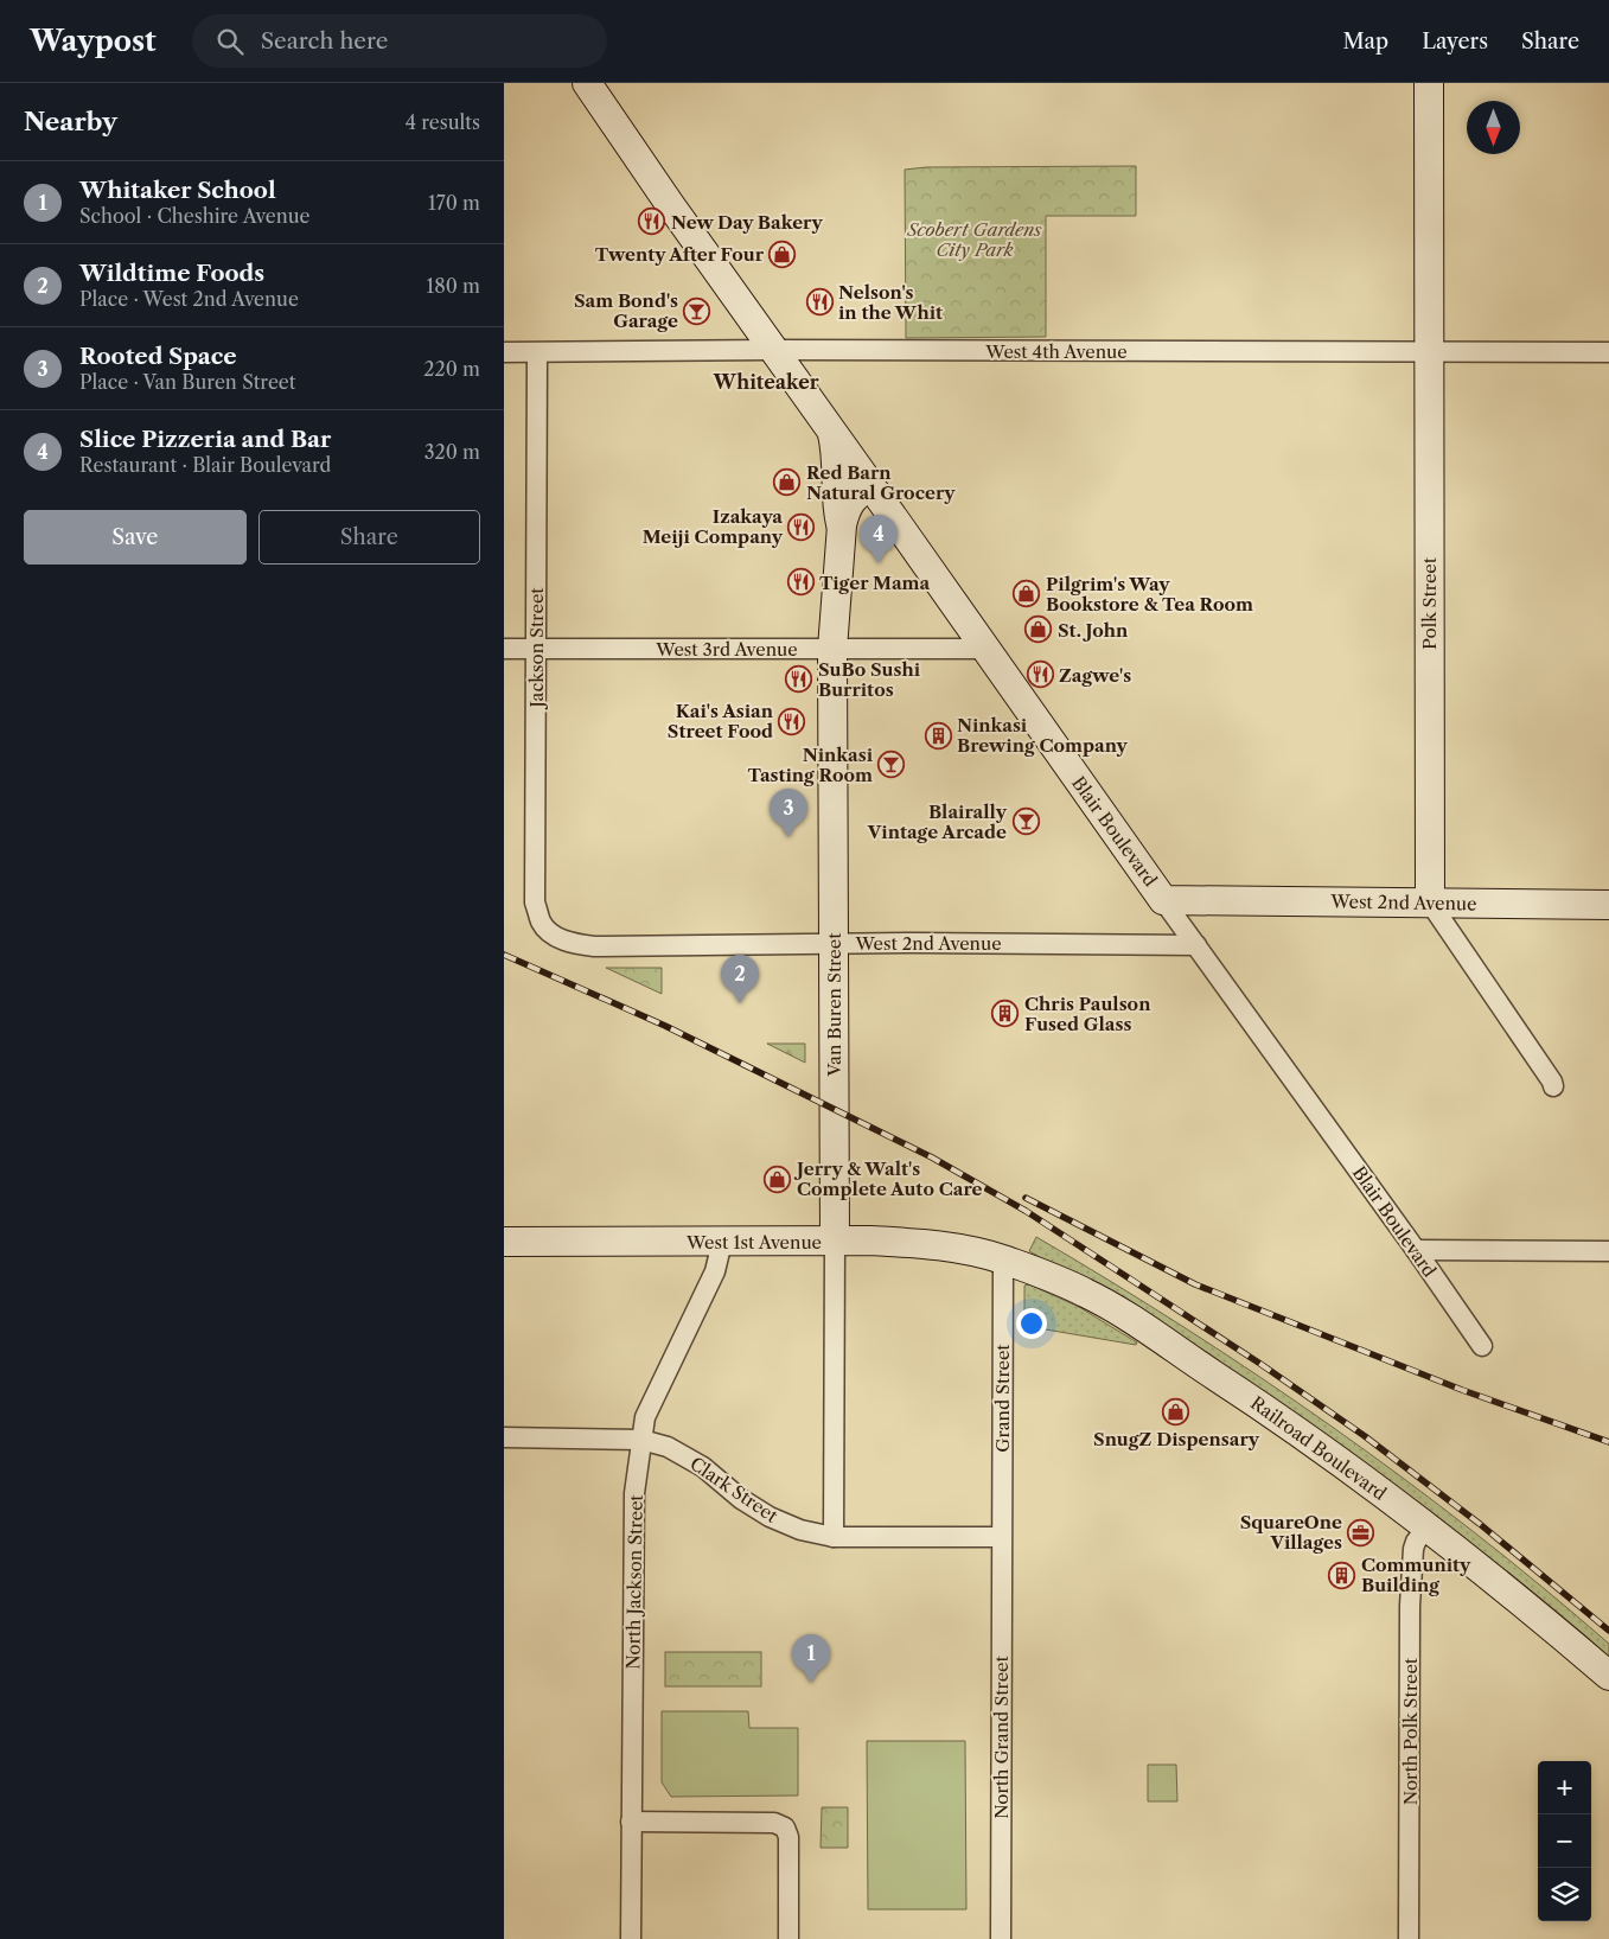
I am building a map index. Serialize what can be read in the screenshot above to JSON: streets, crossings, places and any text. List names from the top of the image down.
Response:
{
  "streets": {
    "street": [
      "West 4th Avenue",
      "Polk Street",
      "Jackson Street",
      "West 3rd Avenue",
      "Blair Boulevard",
      "West 2nd Avenue",
      "Van Buren Street",
      "West 1st Avenue",
      "Grand Street",
      "Railroad Boulevard",
      "Clark Street",
      "North Jackson Street",
      "North Polk Street",
      "North Grand Street"
    ]
  },
  "crossings": [
    ["West 4th Avenue", "Polk Street"],
    ["West 4th Avenue", "Jackson Street"],
    ["West 4th Avenue", "Blair Boulevard"],
    ["Polk Street", "West 2nd Avenue"],
    ["Jackson Street", "West 3rd Avenue"],
    ["Jackson Street", "West 2nd Avenue"],
    ["West 3rd Avenue", "Blair Boulevard"],
    ["West 3rd Avenue", "Van Buren Street"],
    ["Blair Boulevard", "West 2nd Avenue"],
    ["Blair Boulevard", "Van Buren Street"],
    ["West 2nd Avenue", "Van Buren Street"],
    ["Van Buren Street", "West 1st Avenue"],
    ["Van Buren Street", "Clark Street"],
    ["West 1st Avenue", "Grand Street"],
    ["West 1st Avenue", "Railroad Boulevard"],
    ["West 1st Avenue", "North Jackson Street"],
    ["Grand Street", "Railroad Boulevard"],
    ["Grand Street", "Clark Street"],
    ["Grand Street", "North Grand Street"],
    ["Railroad Boulevard", "North Polk Street"],
    ["Clark Street", "North Jackson Street"],
    ["Clark Street", "North Grand Street"]
  ],
  "districts": ["Whiteaker"],
  "parks": ["Scobert Gardens City Park"],
  "places": {
    "restaurant": [
      "New Day Bakery",
      "Nelson's in the Whit",
      "Izakaya Meiji Company",
      "Tiger Mama",
      "Zagwe's",
      "SuBo Sushi Burritos",
      "Kai's Asian Street Food"
    ],
    "shop": [
      "Twenty After Four",
      "Red Barn Natural Grocery",
      "Pilgrim's Way Bookstore & Tea Room",
      "St. John",
      "Jerry & Walt's Complete Auto Care",
      "SnugZ Dispensary"
    ],
    "bar": ["Sam Bond's Garage", "Ninkasi Tasting Room", "Blairally Vintage Arcade"],
    "building": ["Ninkasi Brewing Company", "Chris Paulson Fused Glass", "Community Building"],
    "office": ["SquareOne Villages"]
  },
  "north": "bottom",
  "page": {
    "header": "Waypost",
    "search": "Search here",
    "nav": ["Map", "Layers", "Share"],
    "heading": ["Nearby", "4 results"],
    "list": [
      {
        "mark": "1",
        "name": "Whitaker School",
        "note": "School · Cheshire Avenue",
        "value": "170 m"
      },
      {
        "mark": "2",
        "name": "Wildtime Foods",
        "note": "Place · West 2nd Avenue",
        "value": "180 m"
      },
      {
        "mark": "3",
        "name": "Rooted Space",
        "note": "Place · Van Buren Street",
        "value": "220 m"
      },
      {
        "mark": "4",
        "name": "Slice Pizzeria and Bar",
        "note": "Restaurant · Blair Boulevard",
        "value": "320 m"
      }
    ],
    "buttons": ["Save", "Share"],
    "pins": [
      "4",
      "3",
      "2",
      "1"
    ],
    "map_buttons": ["+", "−"]
  }
}
